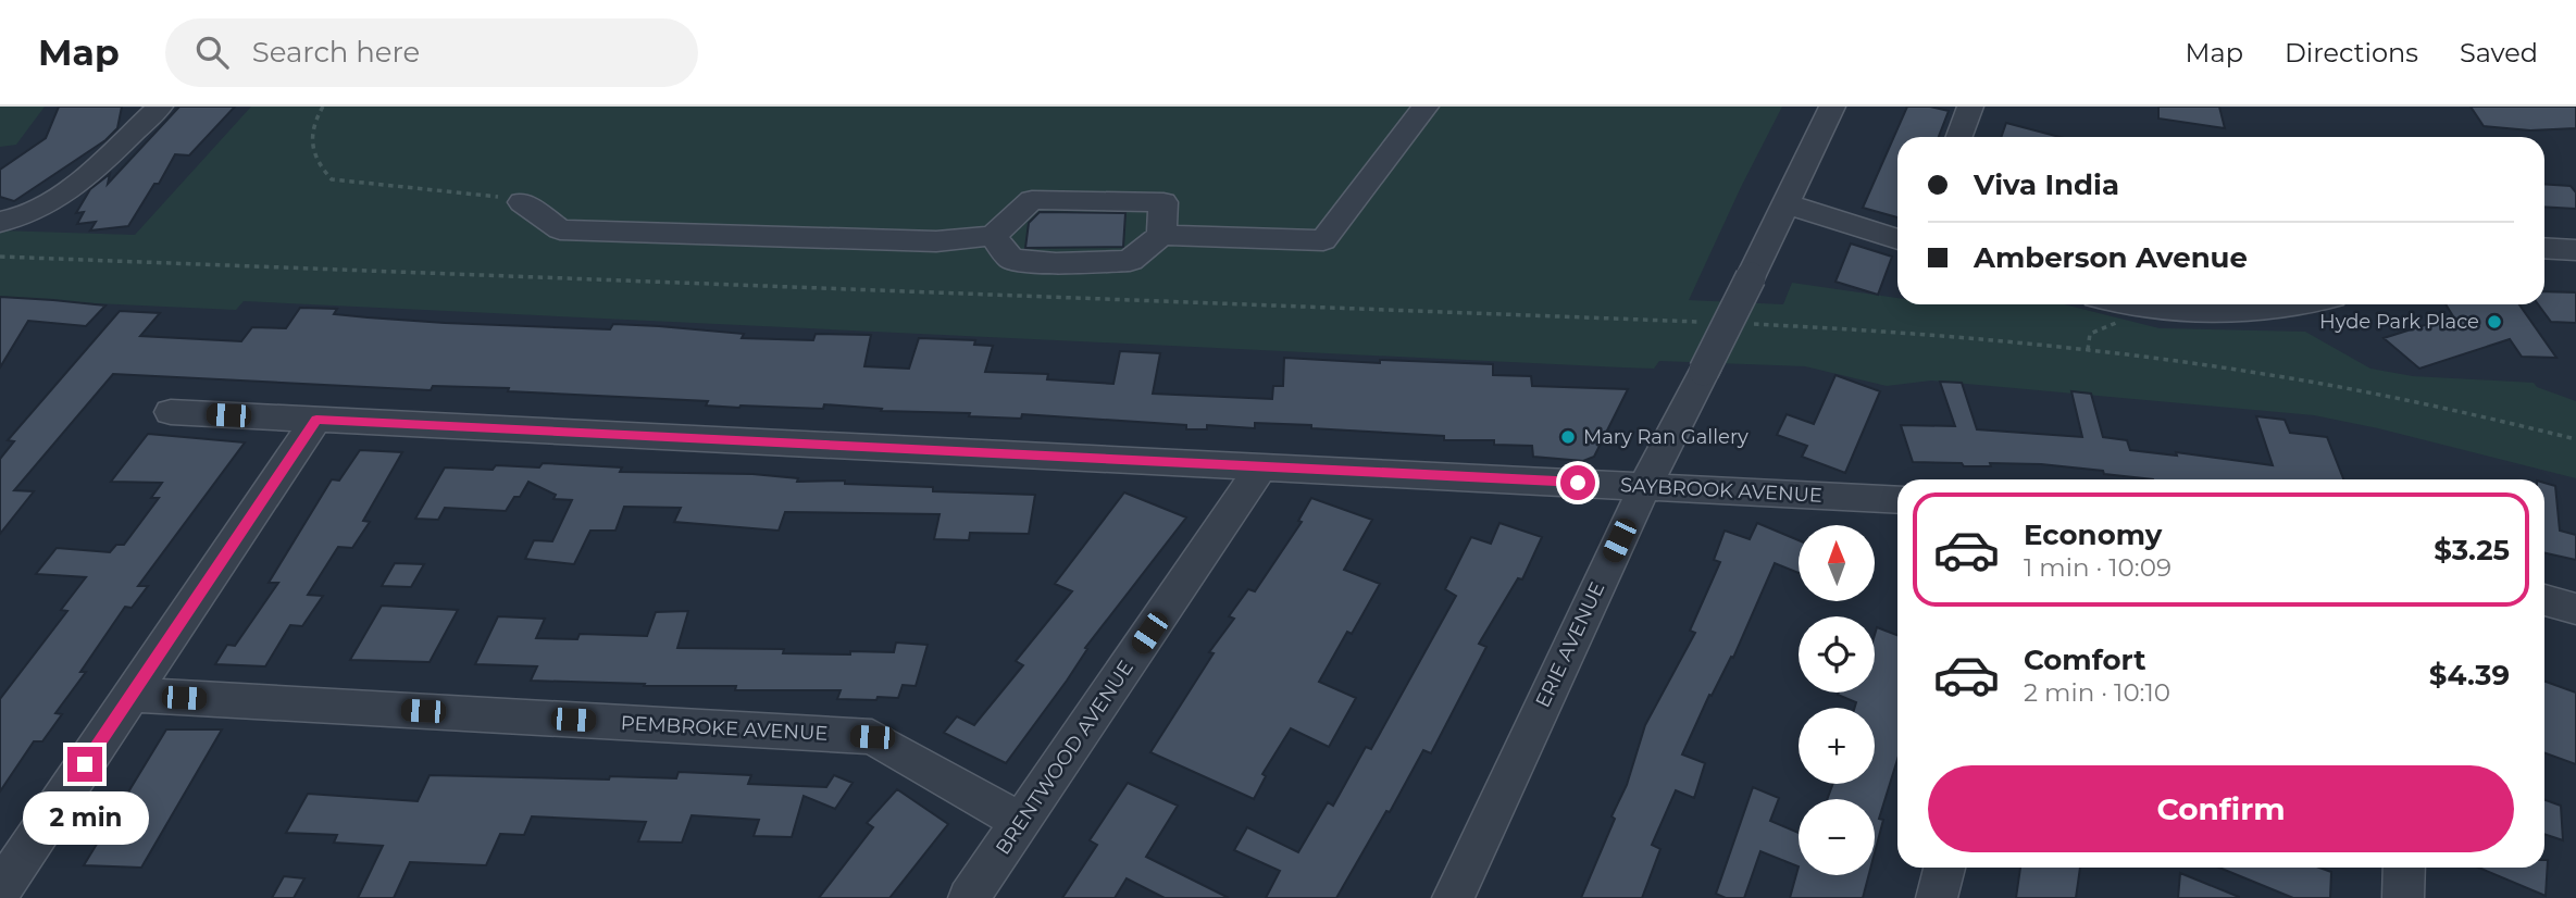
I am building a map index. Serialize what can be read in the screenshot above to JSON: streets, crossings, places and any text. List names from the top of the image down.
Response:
{
  "streets": {
    "street": [
      "SAYBROOK AVENUE",
      "ERIE AVENUE",
      "PEMBROKE AVENUE",
      "BRENTWOOD AVENUE"
    ]
  },
  "crossings": [
    ["SAYBROOK AVENUE", "ERIE AVENUE"],
    ["SAYBROOK AVENUE", "BRENTWOOD AVENUE"],
    ["PEMBROKE AVENUE", "BRENTWOOD AVENUE"]
  ],
  "places": ["Hyde Park Place", "Mary Ran Gallery"],
  "north": "top",
  "page": {
    "header": "Map",
    "search": "Search here",
    "nav": ["Map", "Directions", "Saved"],
    "banner": ["Viva India", "Amberson Avenue"],
    "list": [
      {
        "name": "Economy",
        "note": "1 min · 10:09",
        "value": "$3.25"
      },
      {
        "name": "Comfort",
        "note": "2 min · 10:10",
        "value": "$4.39"
      }
    ],
    "map_buttons": ["+", "−"],
    "buttons": "Confirm",
    "bubble": "2 min"
  }
}
